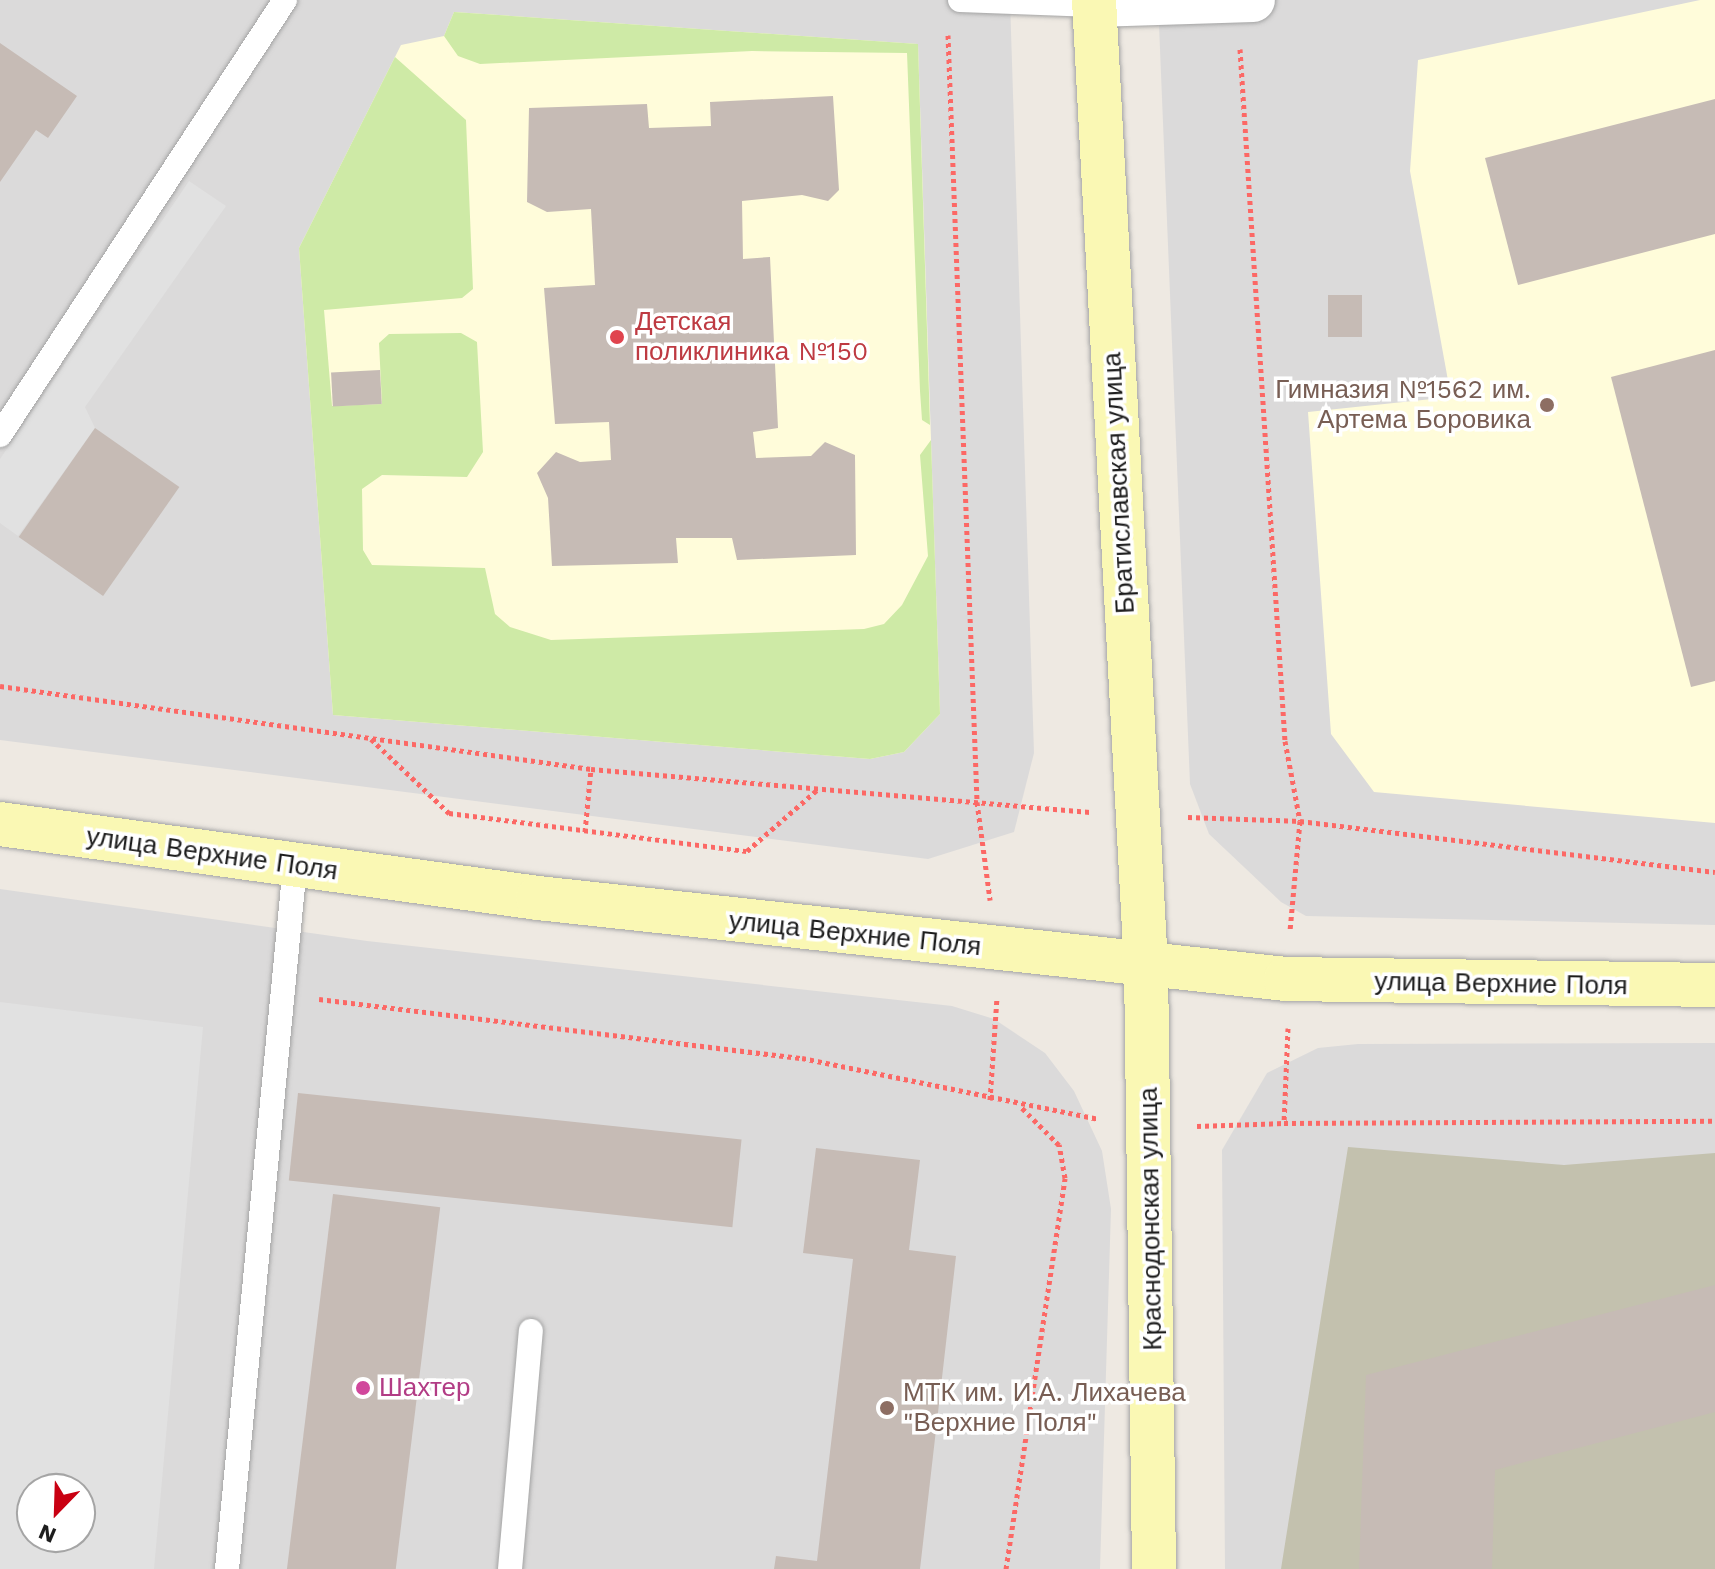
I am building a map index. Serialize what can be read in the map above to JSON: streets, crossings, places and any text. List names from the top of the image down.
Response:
{
  "streets": {
    "main road": ["Братиславская улица", "улица Верхние Поля", "Краснодонская улица"]
  },
  "crossings": [
    ["Братиславская улица", "улица Верхние Поля"],
    ["Братиславская улица", "Краснодонская улица"],
    ["улица Верхние Поля", "Краснодонская улица"]
  ],
  "places": [
    "Детская поликлиника №150",
    "Гимназия №1562 им. Артема Боровика",
    "Шахтер",
    "МТК им. И.А. Лихачева \"Верхние Поля\""
  ],
  "north": "bottom left"
}
